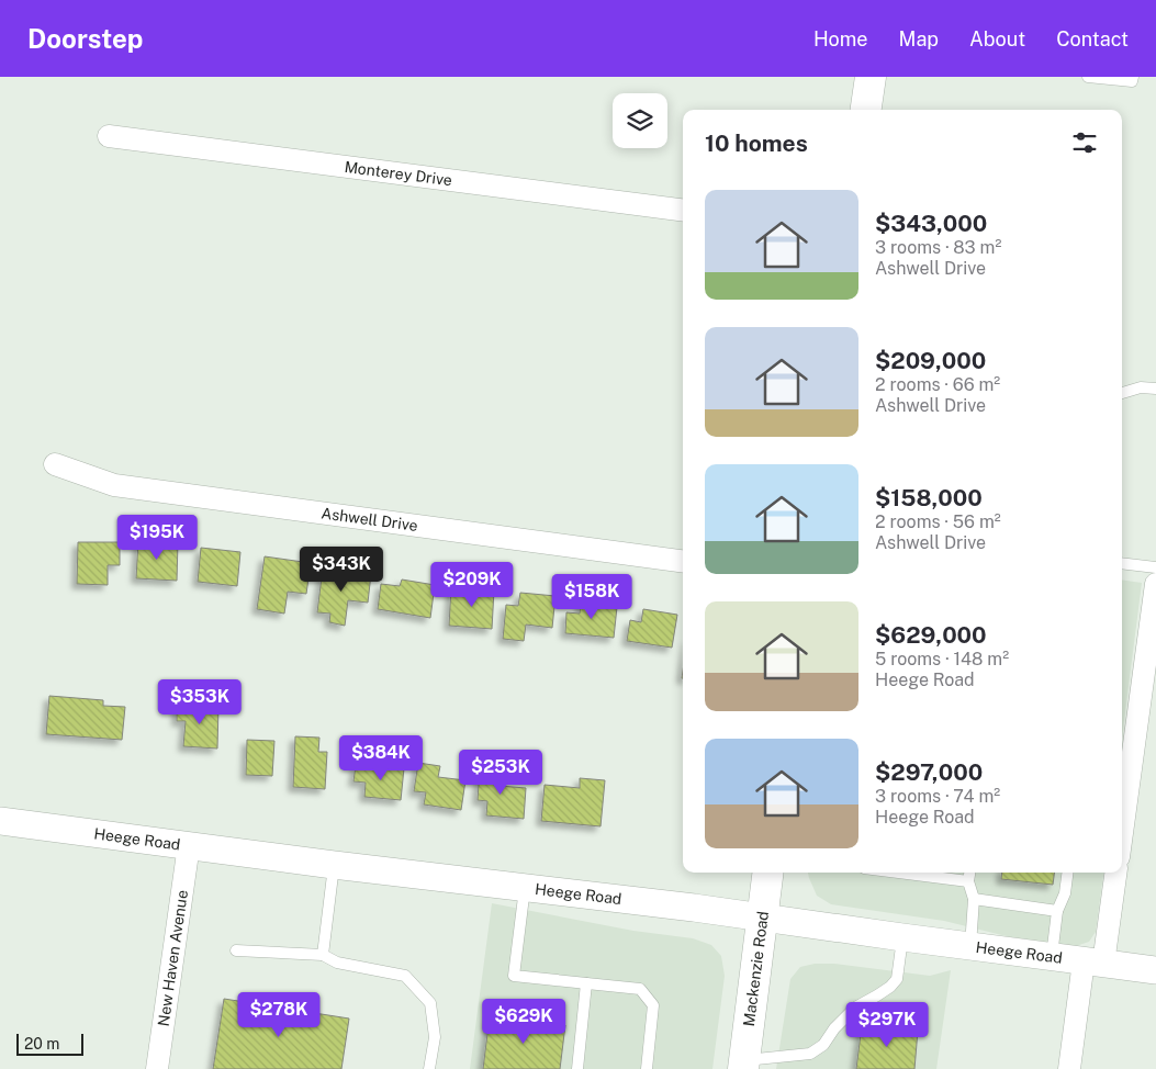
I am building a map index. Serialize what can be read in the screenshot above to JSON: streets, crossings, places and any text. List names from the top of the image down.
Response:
{
  "streets": {
    "main road": ["Mackenzie Road"],
    "street": [
      "Monterey Drive",
      "Ashwell Drive",
      "Heege Road",
      "New Haven Avenue"
    ]
  },
  "crossings": [
    ["Heege Road", "New Haven Avenue"],
    ["Heege Road", "Mackenzie Road"]
  ],
  "scale_bar": "20 m",
  "page": {
    "header": "Doorstep",
    "nav": [
      "Home",
      "Map",
      "About",
      "Contact"
    ],
    "heading": "10 homes",
    "list": [
      {
        "name": "$343,000",
        "note": "3 rooms · 83 m² · Ashwell Drive"
      },
      {
        "name": "$209,000",
        "note": "2 rooms · 66 m² · Ashwell Drive"
      },
      {
        "name": "$158,000",
        "note": "2 rooms · 56 m² · Ashwell Drive"
      },
      {
        "name": "$629,000",
        "note": "5 rooms · 148 m² · Heege Road"
      },
      {
        "name": "$297,000",
        "note": "3 rooms · 74 m² · Heege Road"
      }
    ],
    "price": [
      "$195K",
      "$343K",
      "$209K",
      "$158K",
      "$353K",
      "$384K",
      "$253K",
      "$278K",
      "$629K",
      "$297K"
    ],
    "scale": "20 m"
  }
}
